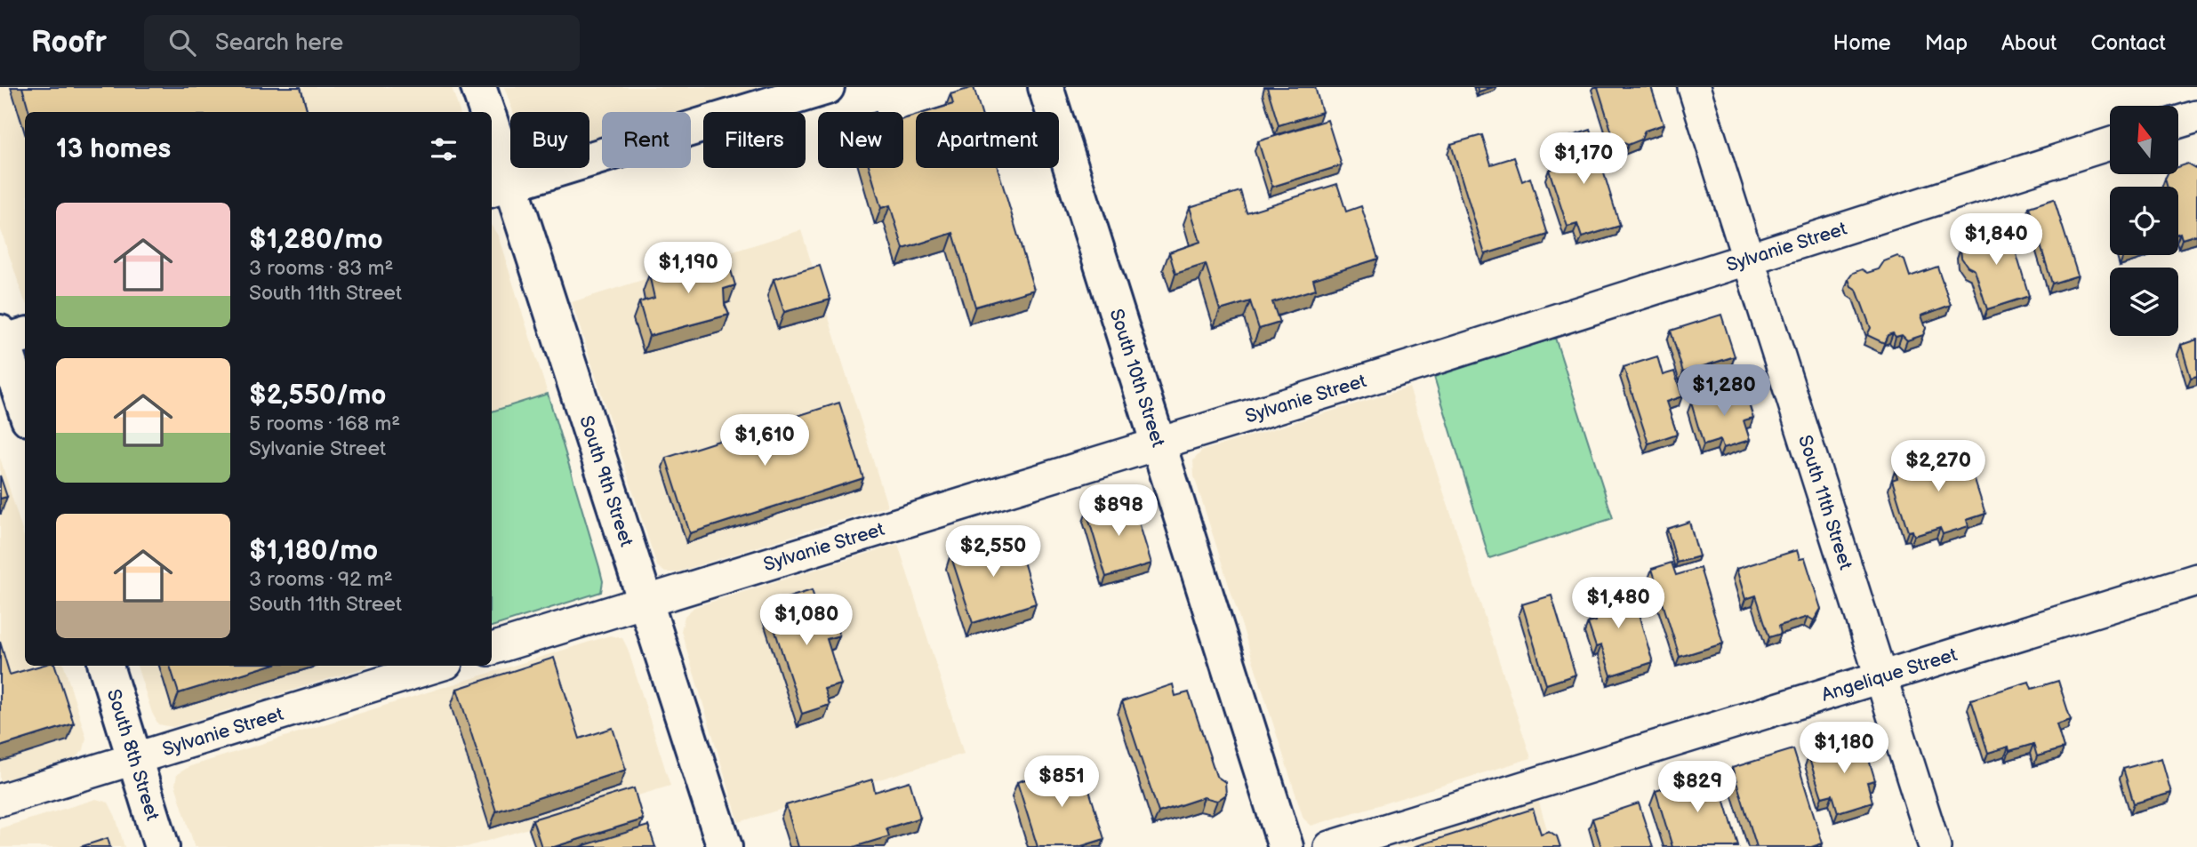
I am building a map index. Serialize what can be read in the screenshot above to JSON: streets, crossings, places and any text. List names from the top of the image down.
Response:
{
  "streets": {
    "main road": ["South 10th Street", "South 9th Street", "South 8th Street"],
    "street": ["Sylvanie Street", "South 11th Street", "Angelique Street"]
  },
  "crossings": [
    ["Sylvanie Street", "South 10th Street"],
    ["Sylvanie Street", "South 9th Street"],
    ["Sylvanie Street", "South 11th Street"],
    ["Sylvanie Street", "South 8th Street"],
    ["South 11th Street", "Angelique Street"]
  ],
  "north": "top",
  "page": {
    "header": "Roofr",
    "search": "Search here",
    "nav": [
      "Home",
      "Map",
      "About",
      "Contact"
    ],
    "chip": [
      "Buy",
      "Rent",
      "Filters",
      "New",
      "Apartment"
    ],
    "heading": "13 homes",
    "price": [
      "$1,170",
      "$1,840",
      "$1,190",
      "$1,280",
      "$1,610",
      "$2,270",
      "$898",
      "$2,550",
      "$1,480",
      "$1,080",
      "$1,180",
      "$851",
      "$829"
    ],
    "list": [
      {
        "name": "$1,280/mo",
        "note": "3 rooms · 83 m² · South 11th Street"
      },
      {
        "name": "$2,550/mo",
        "note": "5 rooms · 168 m² · Sylvanie Street"
      },
      {
        "name": "$1,180/mo",
        "note": "3 rooms · 92 m² · South 11th Street"
      }
    ]
  }
}
